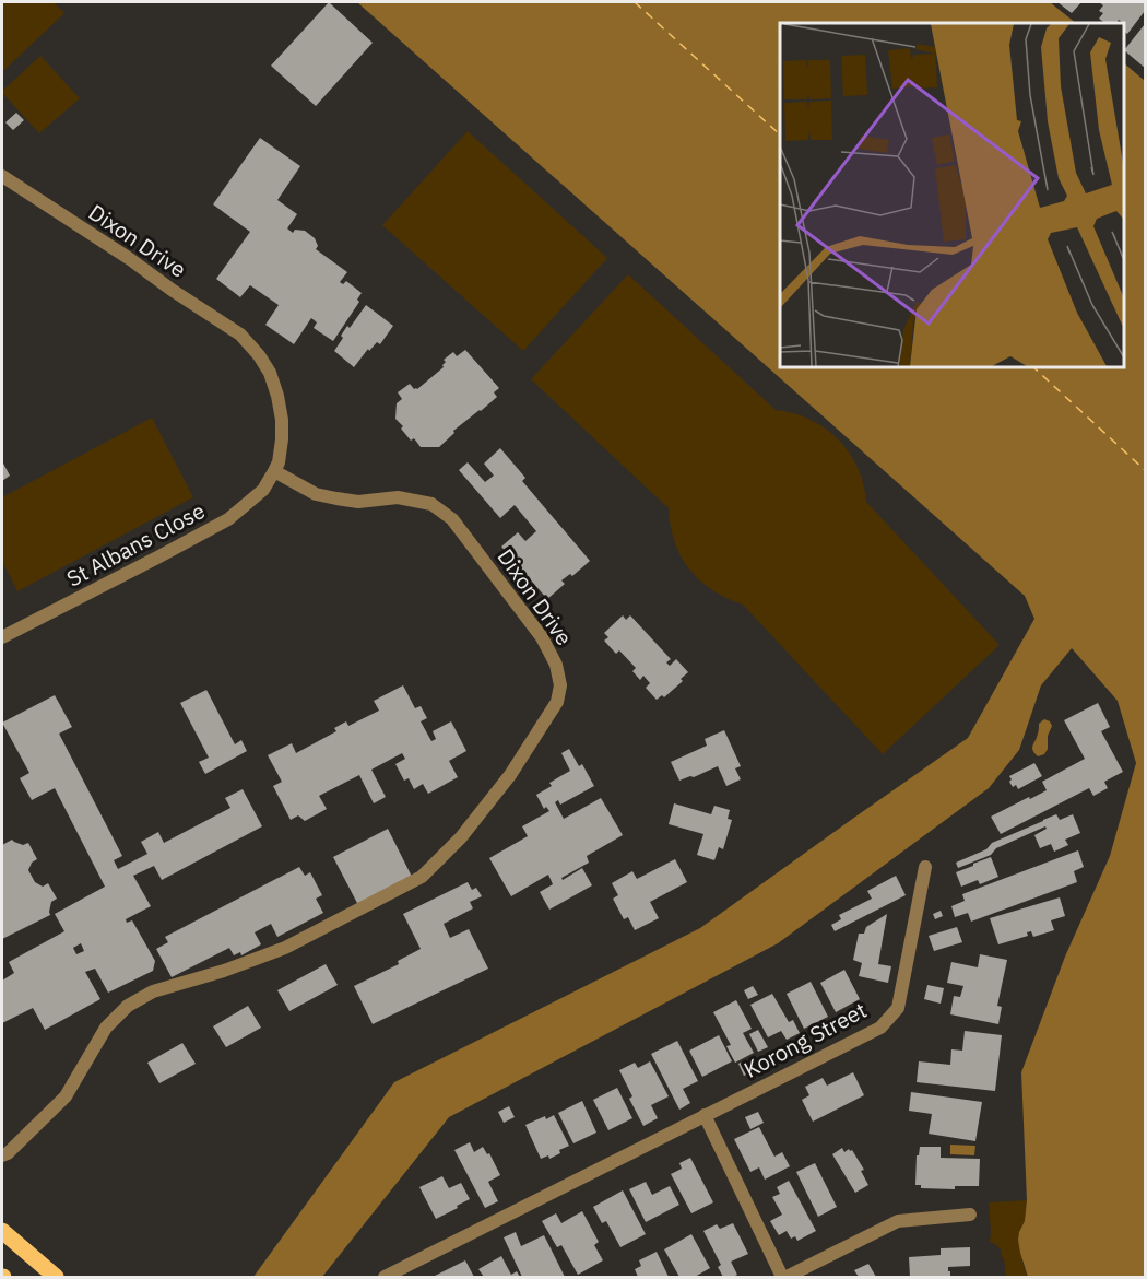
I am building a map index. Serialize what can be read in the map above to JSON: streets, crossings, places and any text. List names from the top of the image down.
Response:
{
  "streets": {
    "street": ["Dixon Drive", "St Albans Close", "Korong Street"]
  },
  "crossings": [
    ["Dixon Drive", "St Albans Close"]
  ]
}
